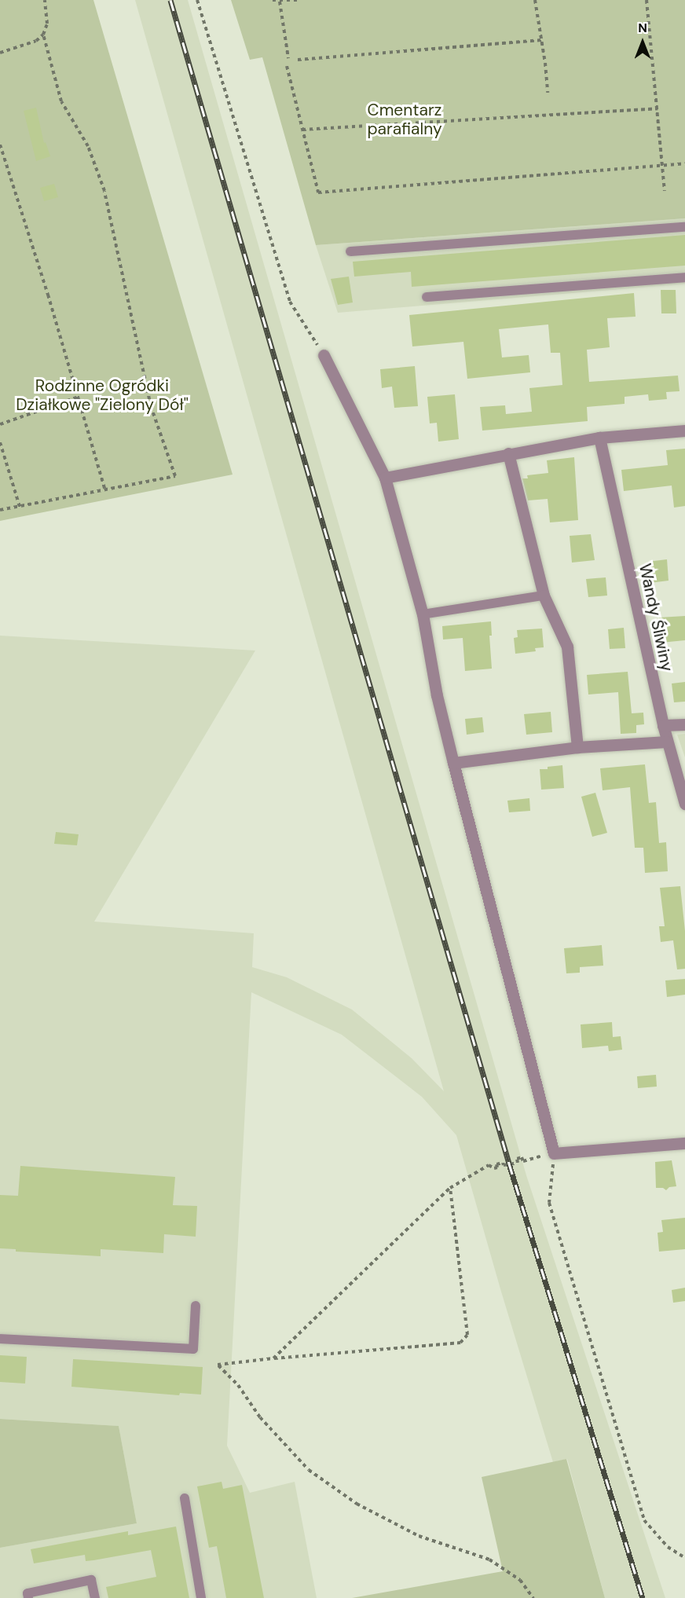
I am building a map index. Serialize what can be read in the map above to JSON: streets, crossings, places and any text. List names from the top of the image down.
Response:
{
  "streets": {
    "street": ["Wandy Śliwiny"]
  },
  "parks": ["Cmentarz parafialny", "Rodzinne Ogródki Działkowe \"Zielony Dół\""],
  "north": "top"
}
